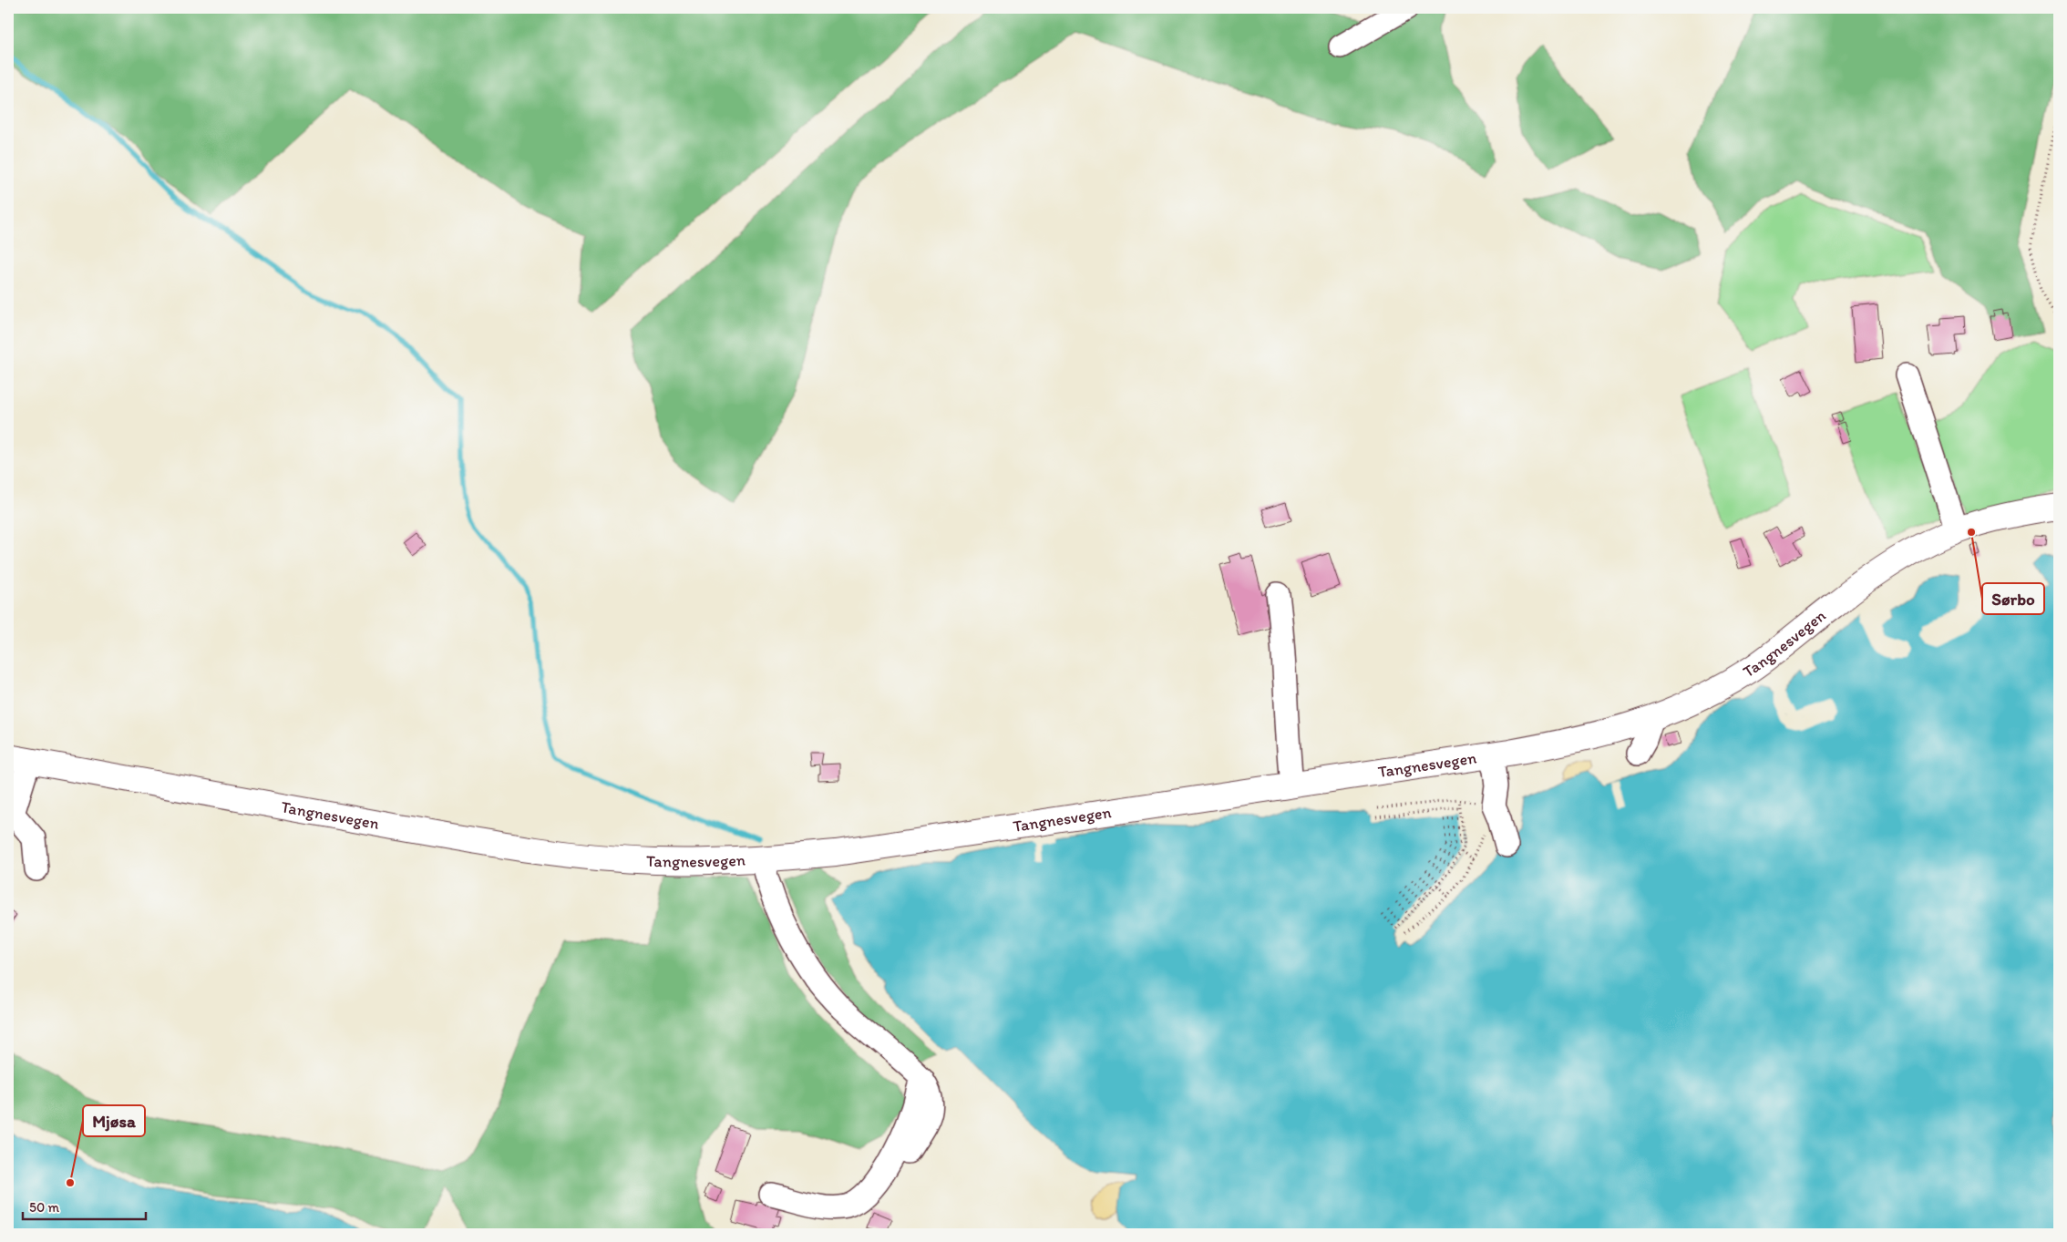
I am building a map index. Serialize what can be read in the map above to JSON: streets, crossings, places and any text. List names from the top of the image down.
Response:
{
  "streets": {
    "main road": ["Tangnesvegen"]
  },
  "places": ["Sørbo", "Mjøsa"],
  "scale_bar": "50 m"
}
